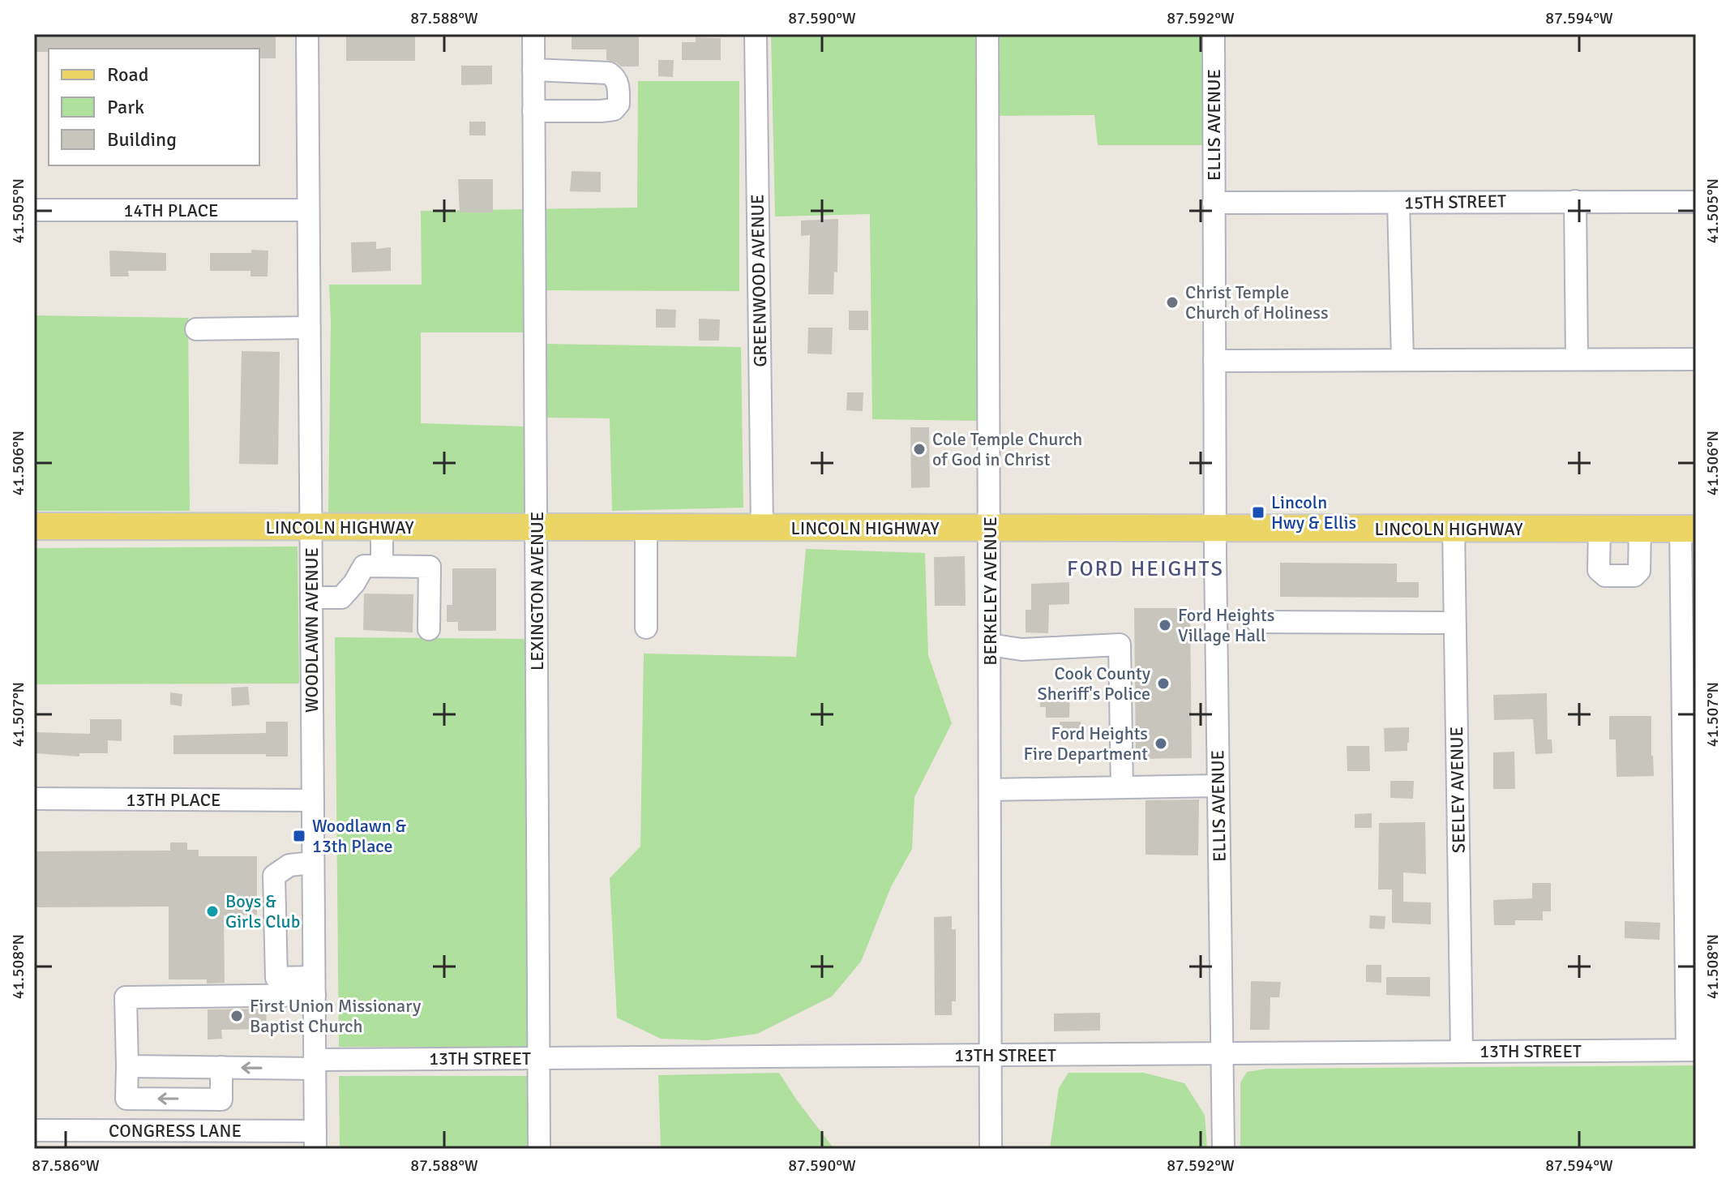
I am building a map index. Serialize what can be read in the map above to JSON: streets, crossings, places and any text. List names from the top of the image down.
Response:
{
  "streets": {
    "main road": ["LINCOLN HIGHWAY"],
    "street": [
      "ELLIS AVENUE",
      "15TH STREET",
      "14TH PLACE",
      "GREENWOOD AVENUE",
      "LEXINGTON AVENUE",
      "BERKELEY AVENUE",
      "WOODLAWN AVENUE",
      "SEELEY AVENUE",
      "13TH PLACE",
      "13TH STREET",
      "CONGRESS LANE"
    ]
  },
  "crossings": [
    ["ELLIS AVENUE", "15TH STREET"],
    ["ELLIS AVENUE", "LINCOLN HIGHWAY"],
    ["ELLIS AVENUE", "13TH STREET"],
    ["14TH PLACE", "WOODLAWN AVENUE"],
    ["GREENWOOD AVENUE", "LINCOLN HIGHWAY"],
    ["LINCOLN HIGHWAY", "LEXINGTON AVENUE"],
    ["LINCOLN HIGHWAY", "BERKELEY AVENUE"],
    ["LINCOLN HIGHWAY", "WOODLAWN AVENUE"],
    ["LINCOLN HIGHWAY", "SEELEY AVENUE"],
    ["LEXINGTON AVENUE", "13TH STREET"],
    ["BERKELEY AVENUE", "13TH STREET"],
    ["WOODLAWN AVENUE", "13TH PLACE"],
    ["WOODLAWN AVENUE", "13TH STREET"],
    ["WOODLAWN AVENUE", "CONGRESS LANE"],
    ["SEELEY AVENUE", "13TH STREET"]
  ],
  "districts": ["FORD HEIGHTS"],
  "places": {
    "other": [
      "Christ Temple Church of Holiness",
      "Cole Temple Church of God in Christ",
      "Ford Heights Village Hall",
      "Cook County Sheriff's Police",
      "Ford Heights Fire Department",
      "Boys & Girls Club",
      "First Union Missionary Baptist Church"
    ],
    "transit": ["Lincoln Hwy & Ellis", "Woodlawn & 13th Place"]
  },
  "legend": ["Road", "Park", "Building"],
  "coordinates": [
    "87.588°W",
    "87.590°W",
    "87.592°W",
    "87.594°W",
    "41.505°N",
    "41.506°N",
    "41.507°N",
    "41.508°N",
    "87.586°W"
  ]
}
